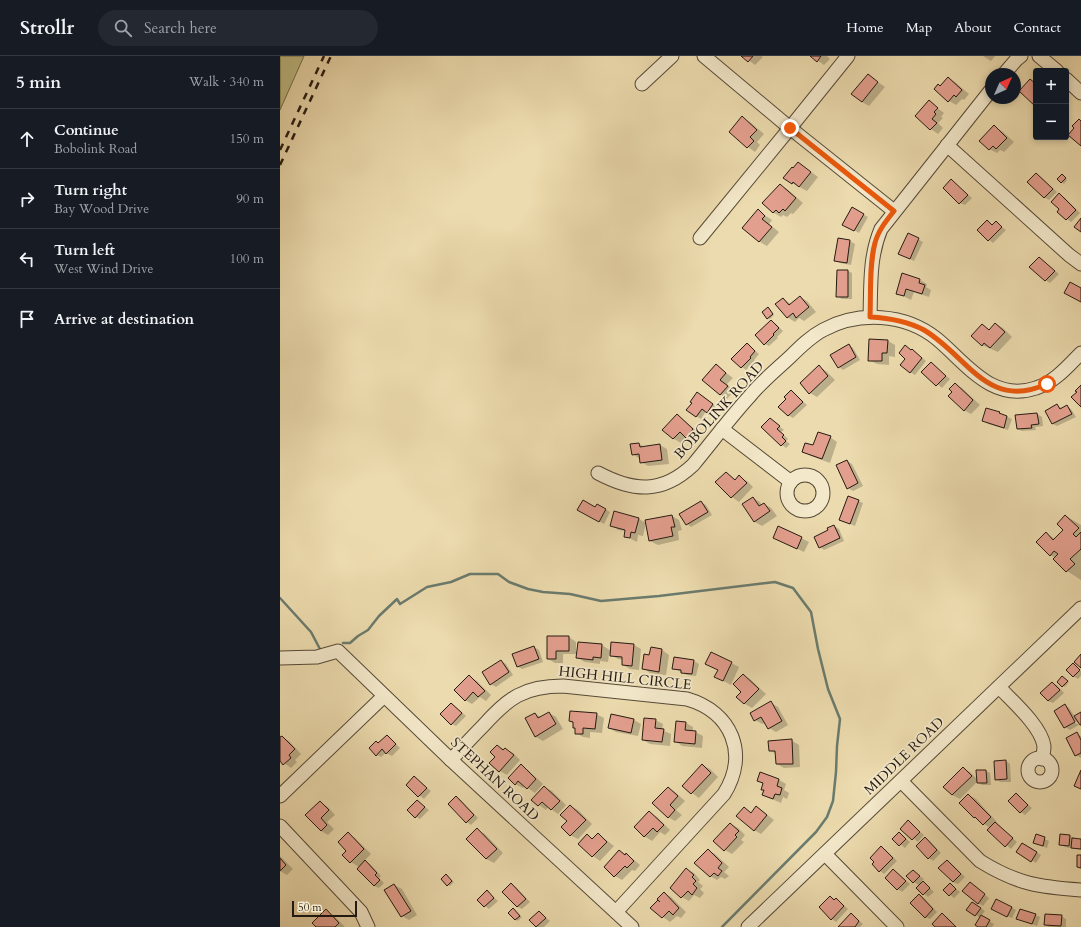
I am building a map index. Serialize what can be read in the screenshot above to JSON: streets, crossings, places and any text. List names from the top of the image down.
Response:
{
  "streets": {
    "street": [
      "BOBOLINK ROAD",
      "HIGH HILL CIRCLE",
      "MIDDLE ROAD",
      "STEPHAN ROAD"
    ]
  },
  "crossings": [
    ["HIGH HILL CIRCLE", "STEPHAN ROAD"]
  ],
  "scale_bar": "50 m",
  "north": "top right",
  "page": {
    "header": "Strollr",
    "search": "Search here",
    "nav": [
      "Home",
      "Map",
      "About",
      "Contact"
    ],
    "heading": ["5 min", "Walk · 340 m"],
    "map_buttons": ["+", "−"],
    "list": [
      ["Continue", "Bobolink Road", "150 m"],
      ["Turn right", "Bay Wood Drive", "90 m"],
      ["Turn left", "West Wind Drive", "100 m"],
      "Arrive at destination"
    ],
    "scale": "50 m"
  }
}
